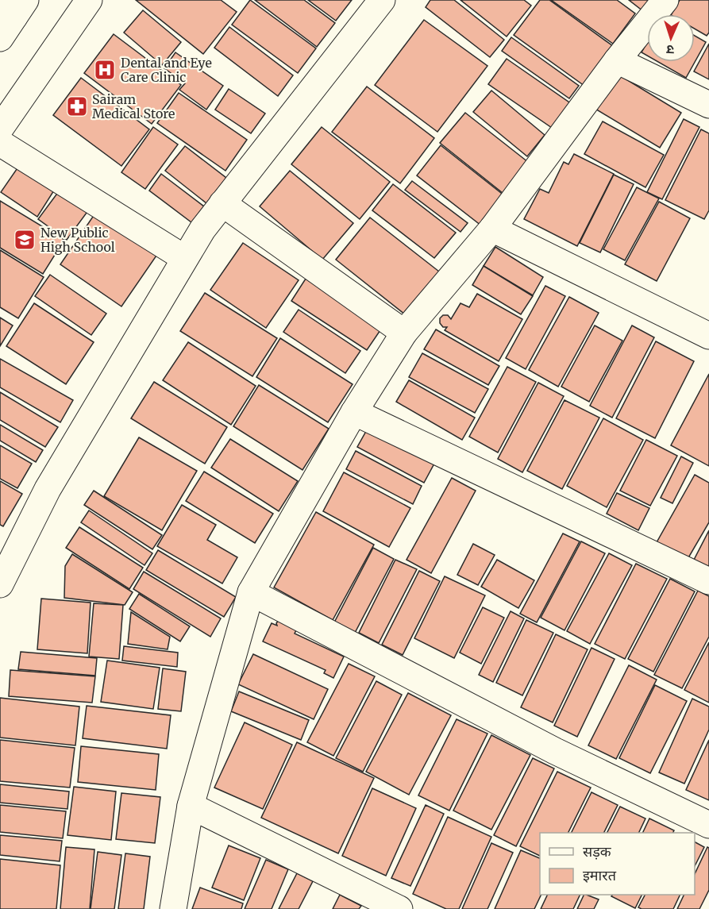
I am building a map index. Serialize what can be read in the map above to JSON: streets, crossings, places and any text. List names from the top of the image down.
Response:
{
  "places": {
    "hospital": ["Dental and Eye Care Clinic"],
    "pharmacy": ["Sairam Medical Store"],
    "school or university": ["New Public High School"]
  },
  "legend": ["सड़क", "इमारत"],
  "north": "bottom"
}
